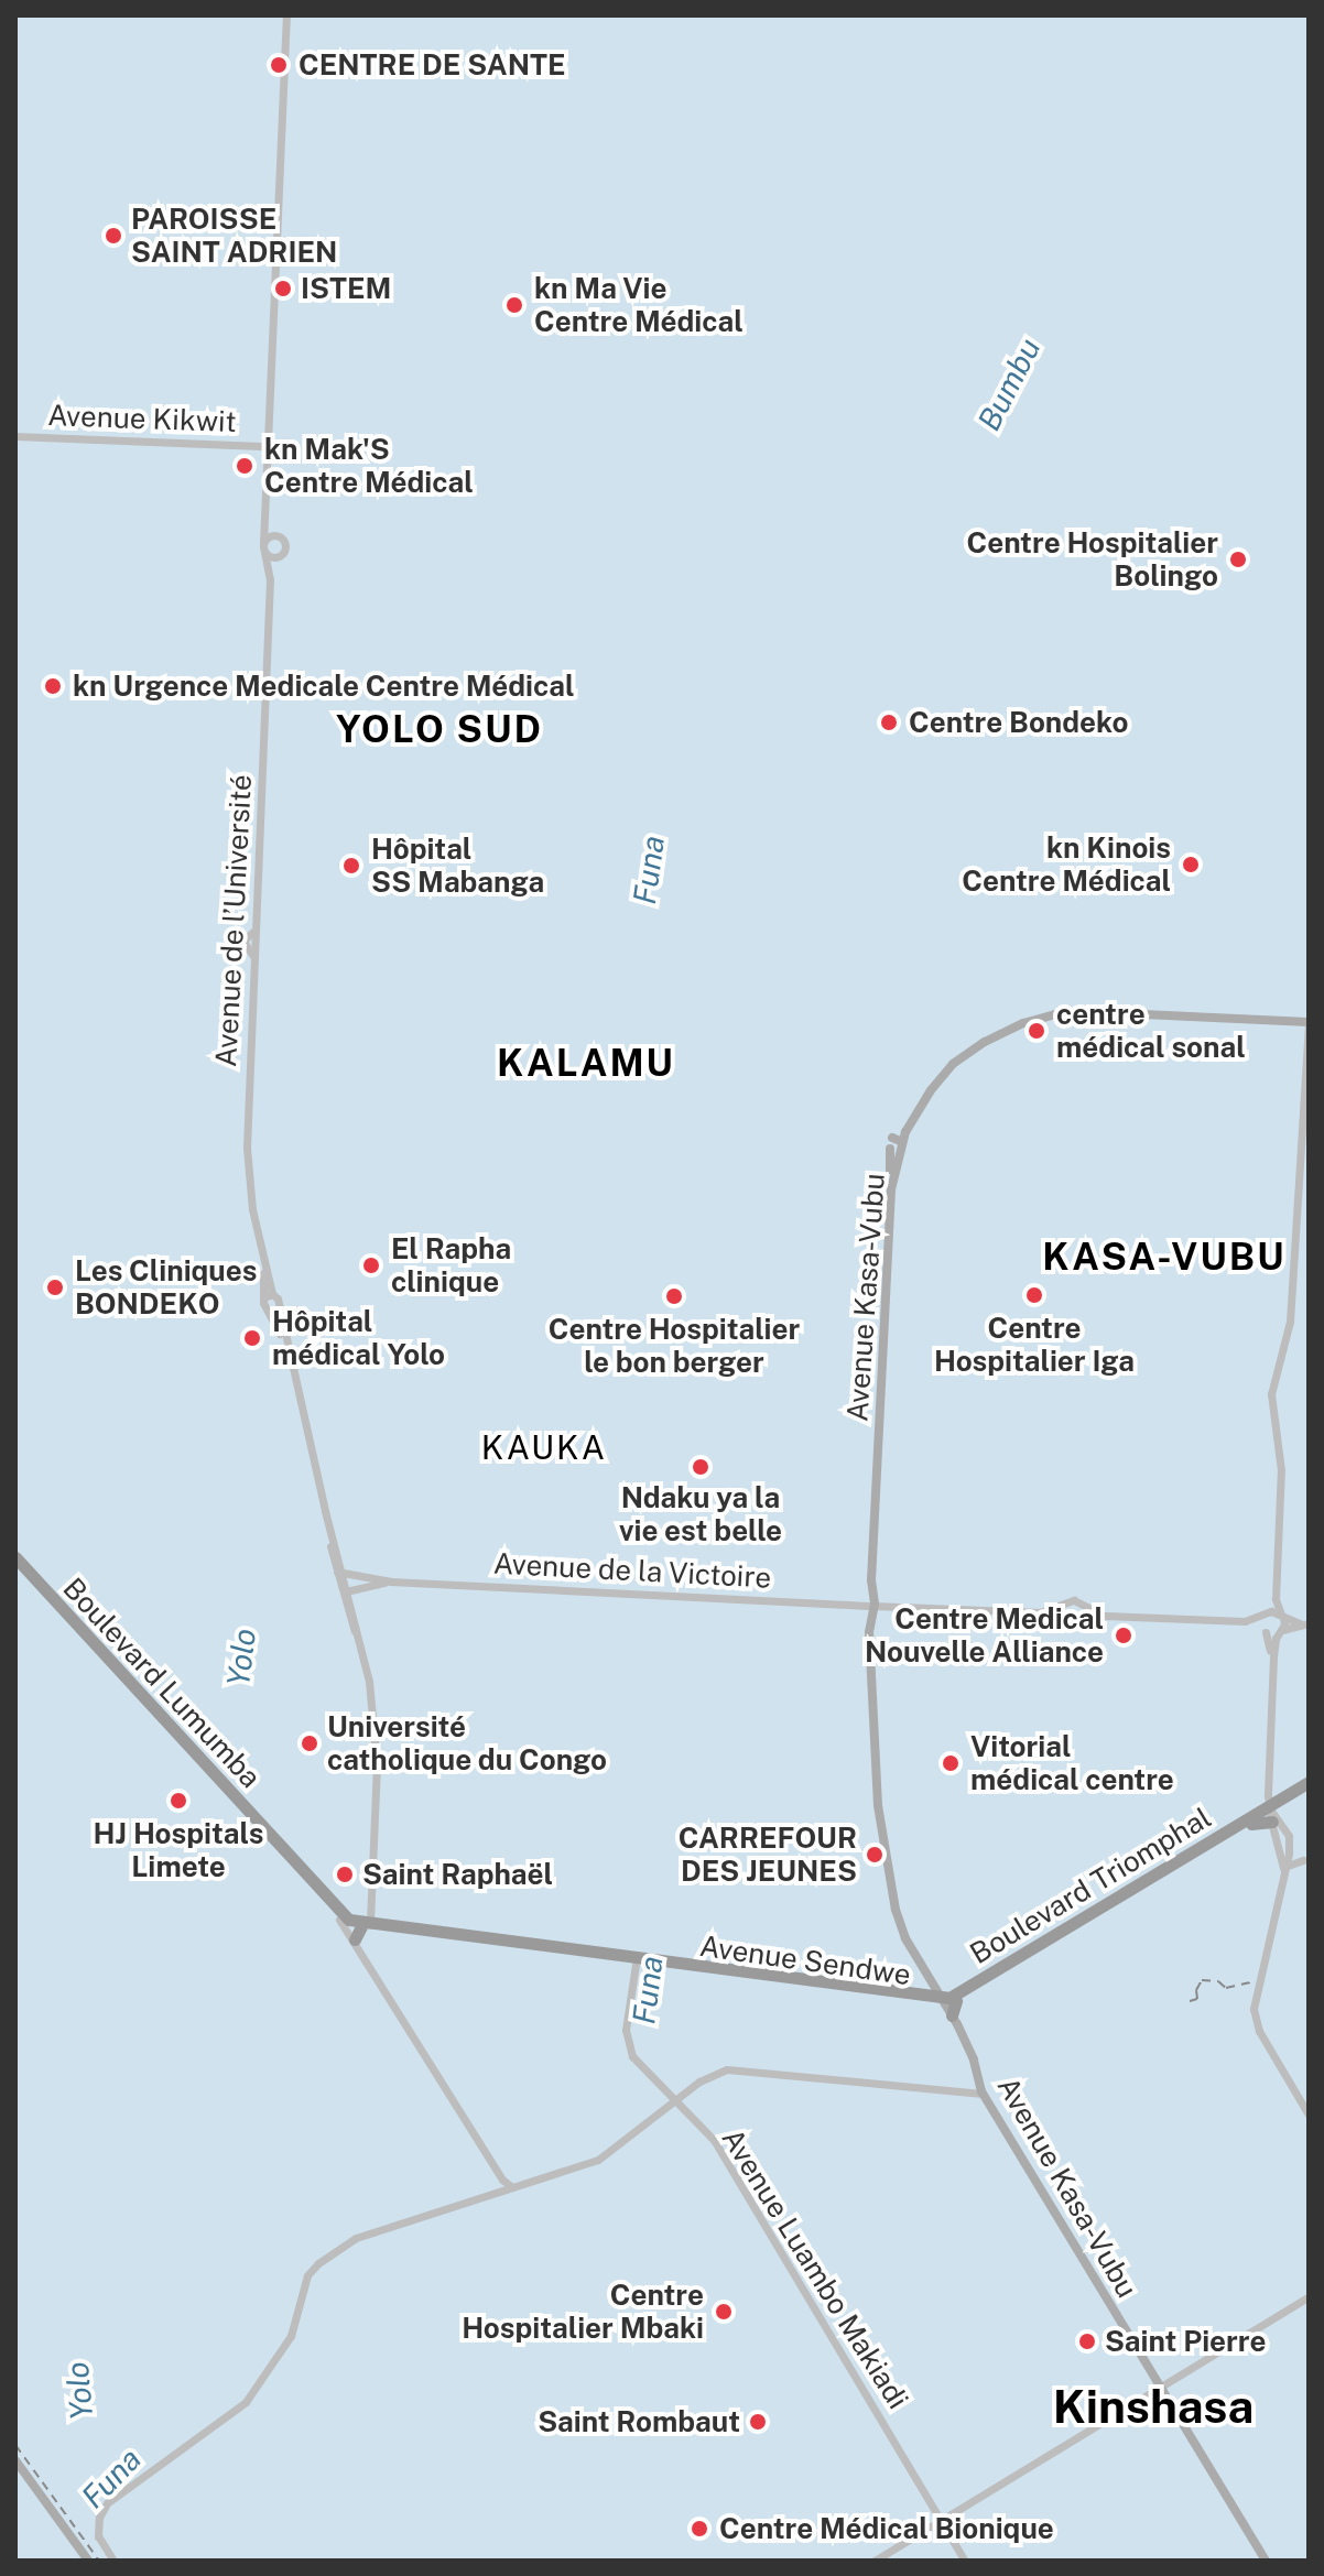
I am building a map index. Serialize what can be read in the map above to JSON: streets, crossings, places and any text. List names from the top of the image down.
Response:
{
  "streets": {
    "highway": ["Boulevard Lumumba", "Boulevard Triomphal", "Avenue Sendwe"],
    "main road": [
      "Avenue Kikwit",
      "Avenue de l’Université",
      "Avenue Kasa-Vubu",
      "Avenue de la Victoire",
      "Avenue Luambo Makiadi"
    ]
  },
  "crossings": [
    ["Avenue Kasa-Vubu", "Avenue de la Victoire"],
    ["Avenue Kasa-Vubu", "Boulevard Triomphal"],
    ["Avenue Kasa-Vubu", "Avenue Sendwe"],
    ["Boulevard Lumumba", "Avenue Sendwe"],
    ["Boulevard Triomphal", "Avenue Sendwe"],
    ["Avenue Sendwe", "Avenue Luambo Makiadi"]
  ],
  "districts": [
    "YOLO SUD",
    "KALAMU",
    "KASA-VUBU",
    "KAUKA",
    "Kinshasa"
  ],
  "water": ["Bumbu", "Funa", "Yolo"],
  "places": [
    "CENTRE DE SANTE",
    "PAROISSE SAINT ADRIEN",
    "ISTEM",
    "kn Ma Vie Centre Médical",
    "kn Mak'S Centre Médical",
    "Centre Hospitalier Bolingo",
    "kn Urgence Medicale Centre Médical",
    "Centre Bondeko",
    "kn Kinois Centre Médical",
    "Hôpital SS Mabanga",
    "centre médical sonal",
    "El Rapha clinique",
    "Les Cliniques BONDEKO",
    "Centre Hospitalier Iga",
    "Centre Hospitalier le bon berger",
    "Hôpital médical Yolo",
    "Ndaku ya la vie est belle",
    "Centre Medical Nouvelle Alliance",
    "Université catholique du Congo",
    "Vitorial médical centre",
    "HJ Hospitals Limete",
    "CARREFOUR DES JEUNES",
    "Saint Raphaël",
    "Centre Hospitalier Mbaki",
    "Saint Pierre",
    "Saint Rombaut",
    "Centre Médical Bionique"
  ]
}
